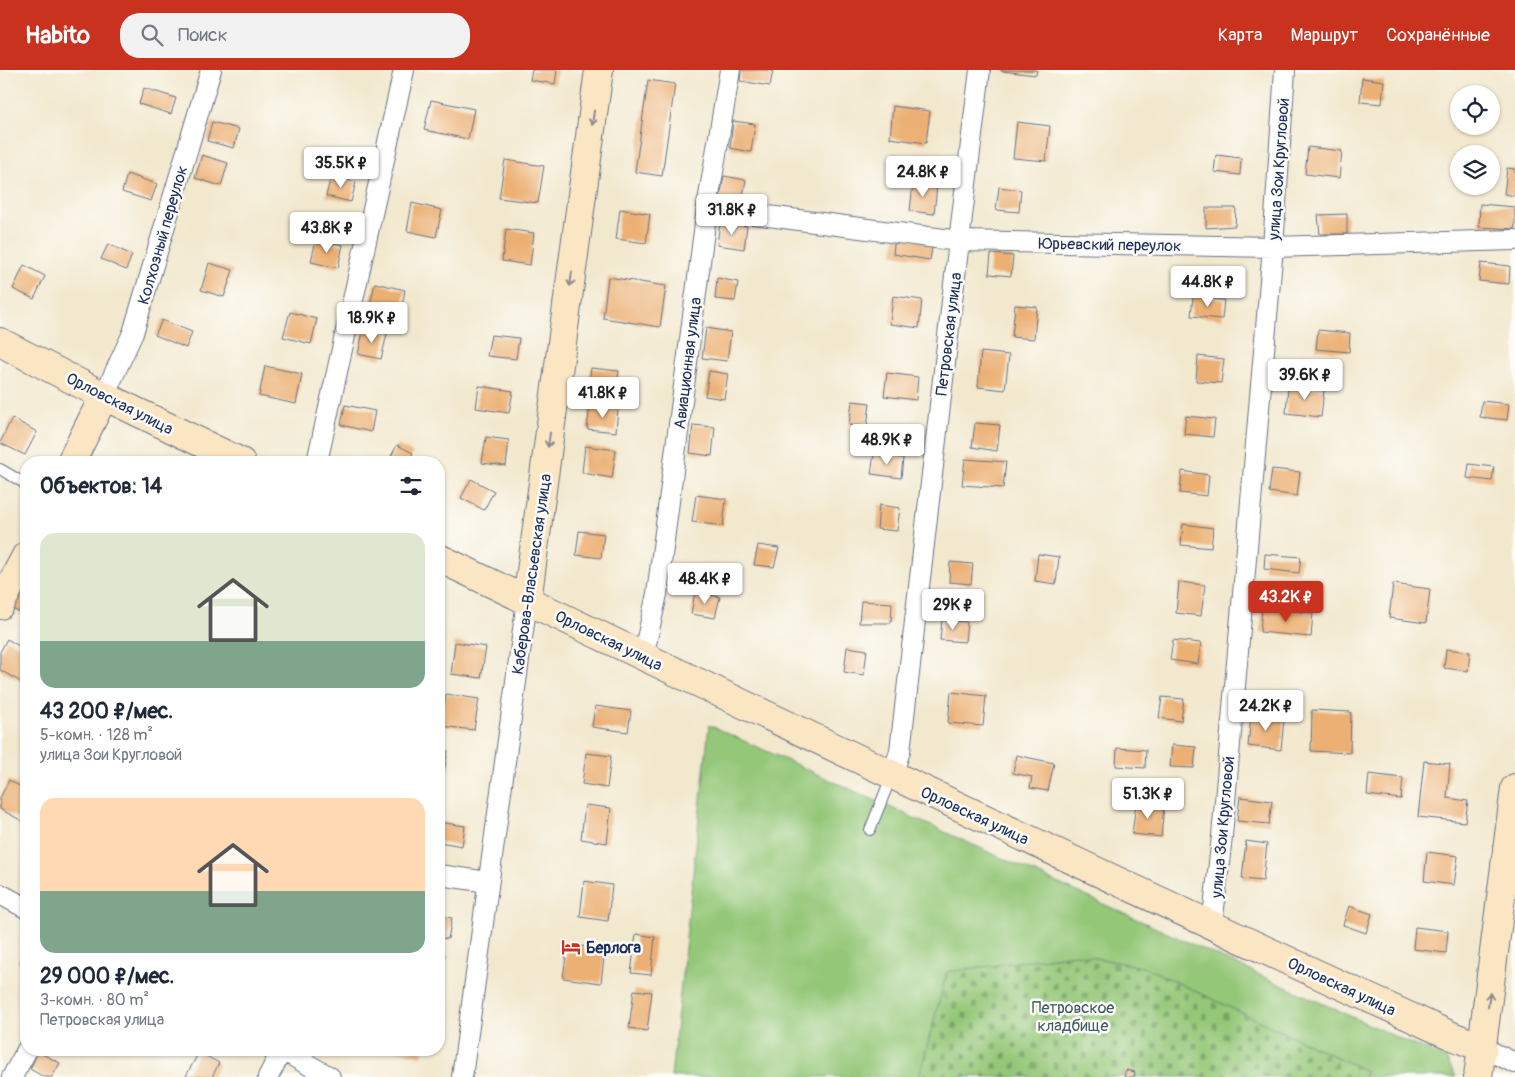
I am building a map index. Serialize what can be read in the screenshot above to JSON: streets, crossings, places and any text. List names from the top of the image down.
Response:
{
  "streets": {
    "main road": ["Орловская улица", "Каберова-Власьевская улица"],
    "street": [
      "улица Зои Кругловой",
      "Колхозный переулок",
      "Юрьевский переулок",
      "Петровская улица",
      "Авиационная улица"
    ]
  },
  "crossings": [
    ["улица Зои Кругловой", "Юрьевский переулок"],
    ["улица Зои Кругловой", "Орловская улица"],
    ["Колхозный переулок", "Орловская улица"],
    ["Юрьевский переулок", "Петровская улица"],
    ["Юрьевский переулок", "Авиационная улица"],
    ["Петровская улица", "Орловская улица"],
    ["Авиационная улица", "Орловская улица"],
    ["Орловская улица", "Каберова-Власьевская улица"]
  ],
  "one_way": ["Каберова-Власьевская улица"],
  "parks": ["Петровское кладбище"],
  "places": {
    "hotel": ["Берлога"]
  },
  "page": {
    "header": "Habito",
    "search": "Поиск",
    "nav": ["Карта", "Маршрут", "Сохранённые"],
    "price": [
      "35.5K ₽",
      "24.8K ₽",
      "31.8K ₽",
      "43.8K ₽",
      "44.8K ₽",
      "18.9K ₽",
      "39.6K ₽",
      "41.8K ₽",
      "48.9K ₽",
      "48.4K ₽",
      "43.2K ₽",
      "29K ₽",
      "24.2K ₽",
      "51.3K ₽"
    ],
    "heading": "Объектов: 14",
    "list": [
      {
        "name": "43 200 ₽/мес.",
        "note": "5-комн. · 128 m² · улица Зои Кругловой"
      },
      {
        "name": "29 000 ₽/мес.",
        "note": "3-комн. · 80 m² · Петровская улица"
      }
    ]
  }
}
